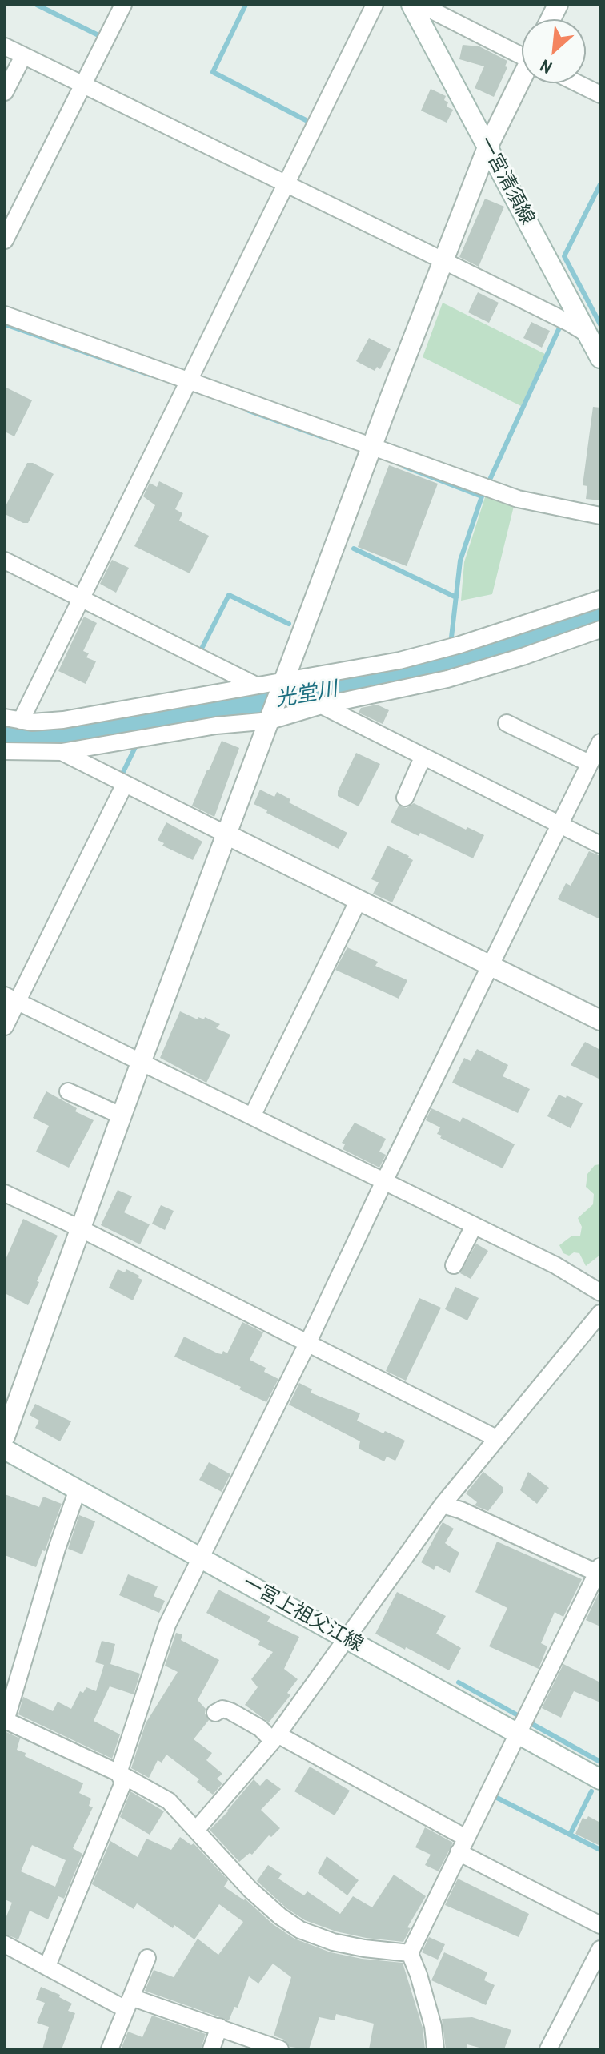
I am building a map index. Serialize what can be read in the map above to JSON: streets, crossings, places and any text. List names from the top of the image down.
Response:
{
  "streets": {
    "street": ["一宮清須線", "一宮上祖父江線"]
  },
  "water": ["光堂川"],
  "north": "bottom left"
}
